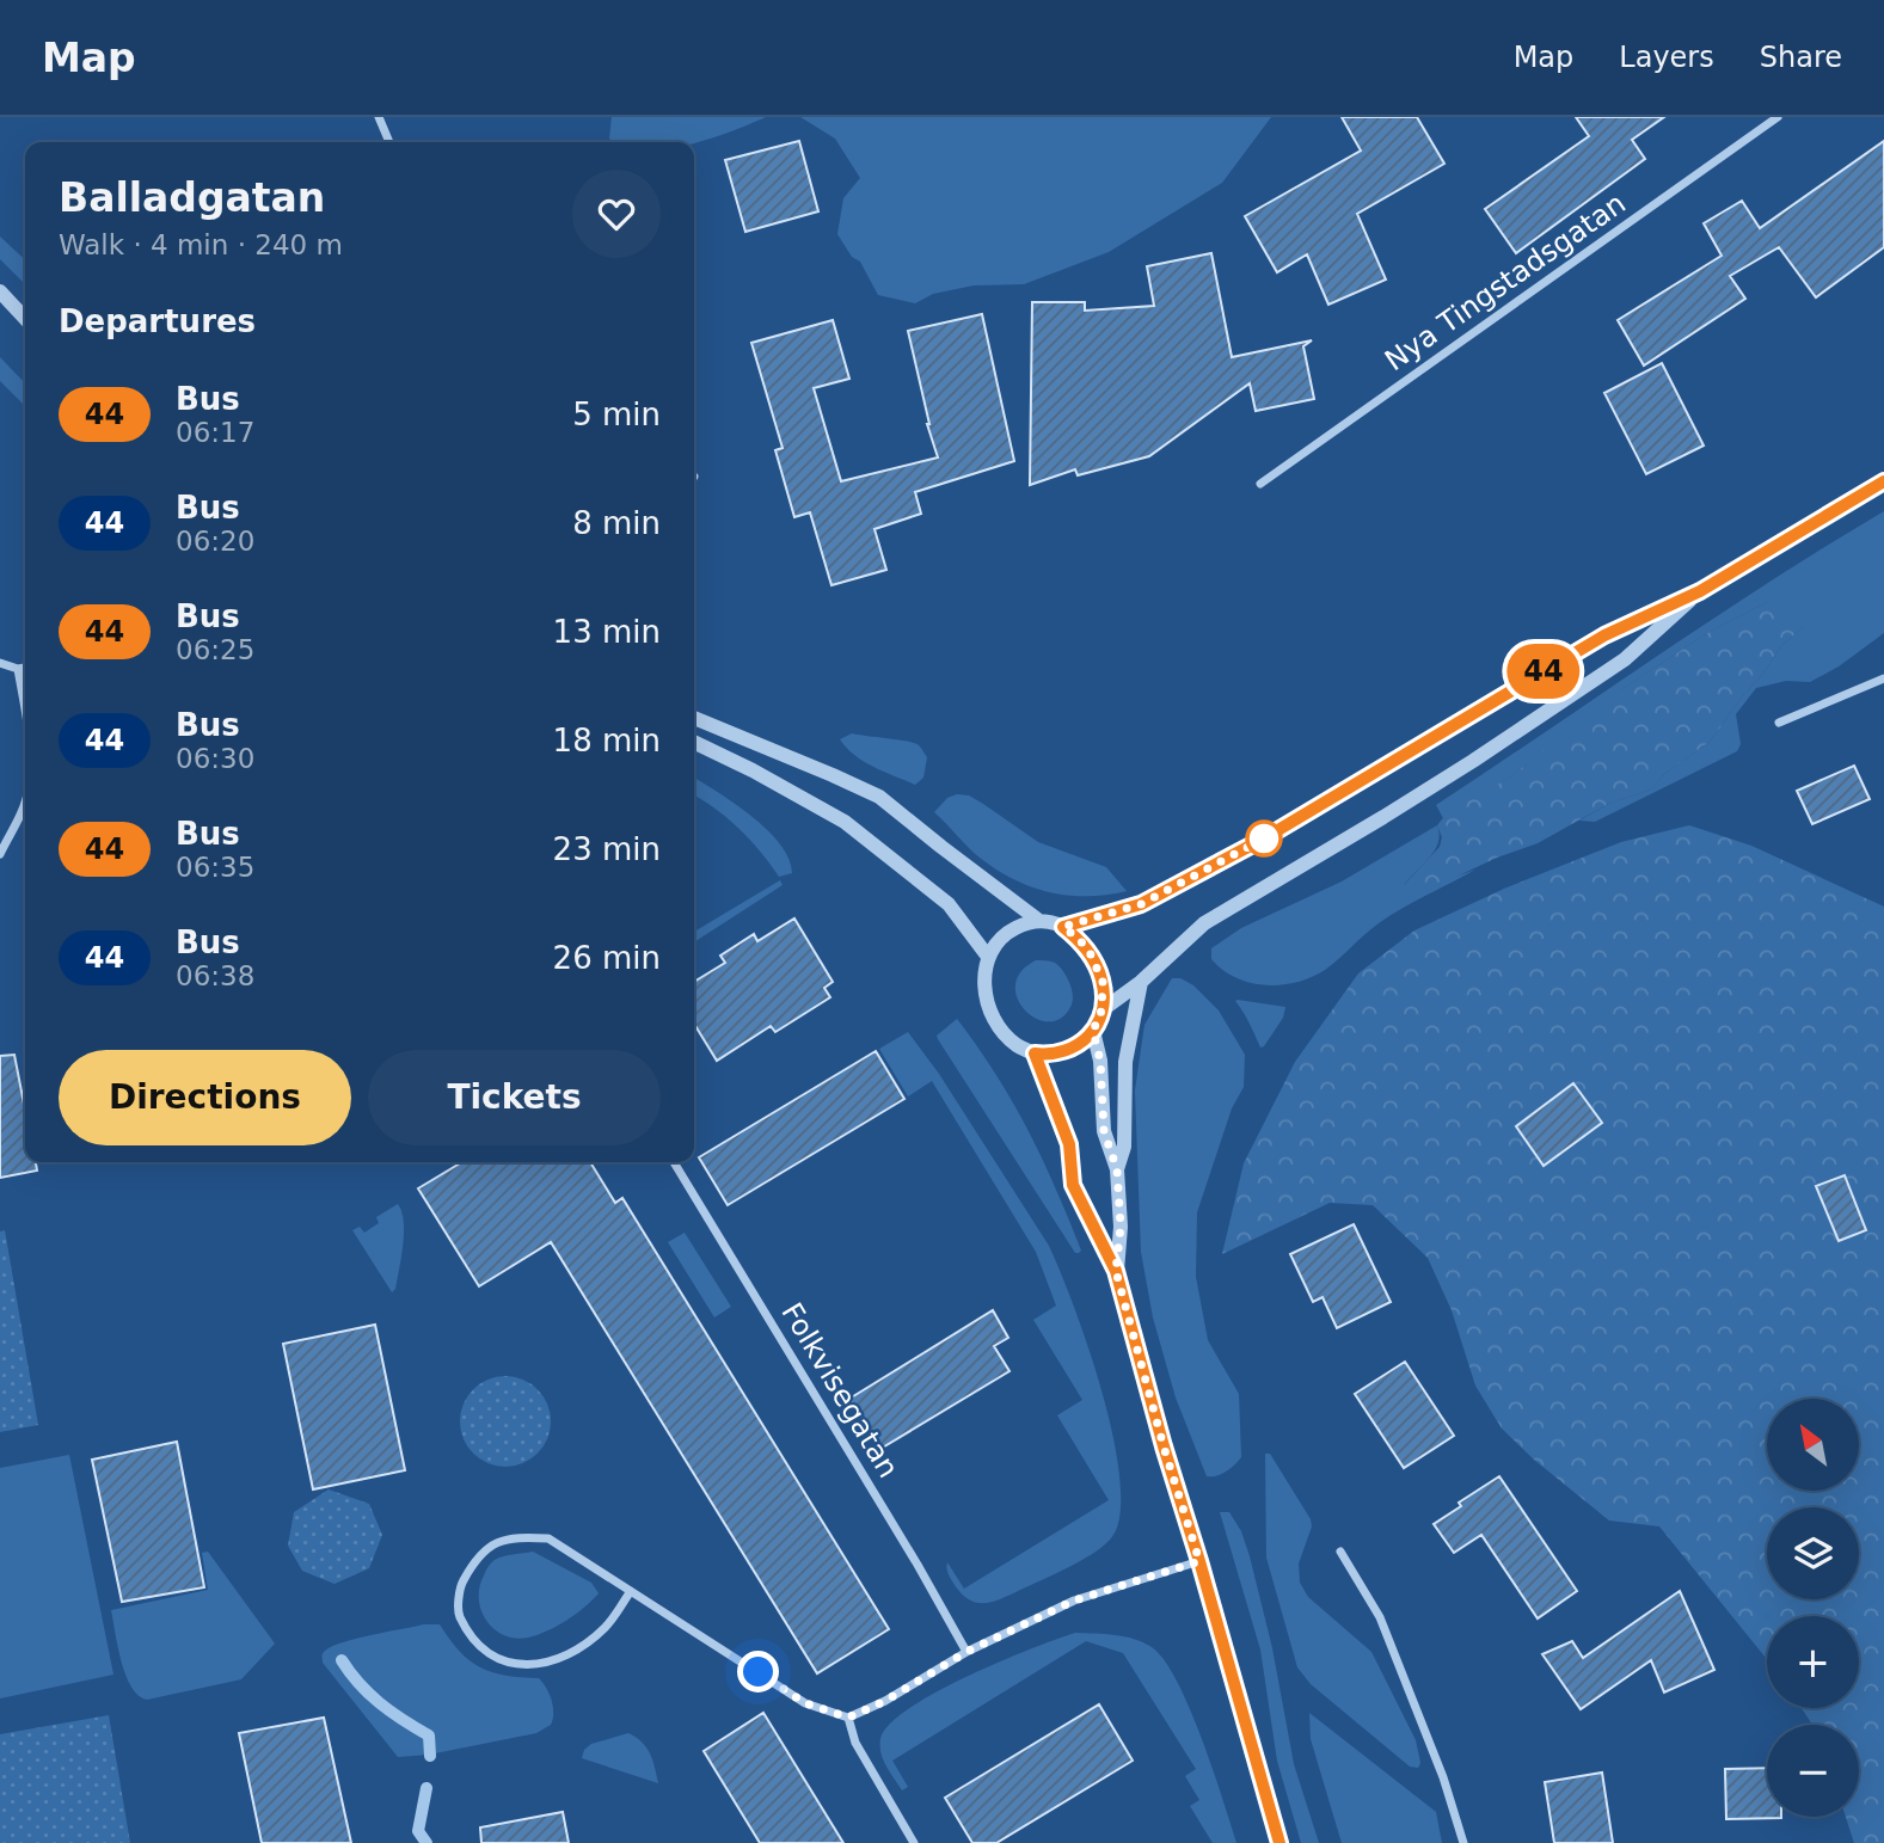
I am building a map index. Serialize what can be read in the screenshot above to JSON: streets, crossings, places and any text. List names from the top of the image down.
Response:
{
  "streets": {
    "street": ["Nya Tingstadsgatan", "Folkvisegatan"]
  },
  "lines": ["bus line 44"],
  "north": "top left",
  "page": {
    "header": "Map",
    "nav": ["Map", "Layers", "Share"],
    "on_map": "44",
    "heading": [
      ["Balladgatan", "Walk · 4 min · 240 m"],
      "Departures"
    ],
    "list": [
      {
        "mark": "44",
        "name": "Bus",
        "note": "06:17",
        "value": "5 min"
      },
      {
        "mark": "44",
        "name": "Bus",
        "note": "06:20",
        "value": "8 min"
      },
      {
        "mark": "44",
        "name": "Bus",
        "note": "06:25",
        "value": "13 min"
      },
      {
        "mark": "44",
        "name": "Bus",
        "note": "06:30",
        "value": "18 min"
      },
      {
        "mark": "44",
        "name": "Bus",
        "note": "06:35",
        "value": "23 min"
      },
      {
        "mark": "44",
        "name": "Bus",
        "note": "06:38",
        "value": "26 min"
      }
    ],
    "buttons": ["Directions", "Tickets"],
    "map_buttons": ["+", "−"]
  }
}
